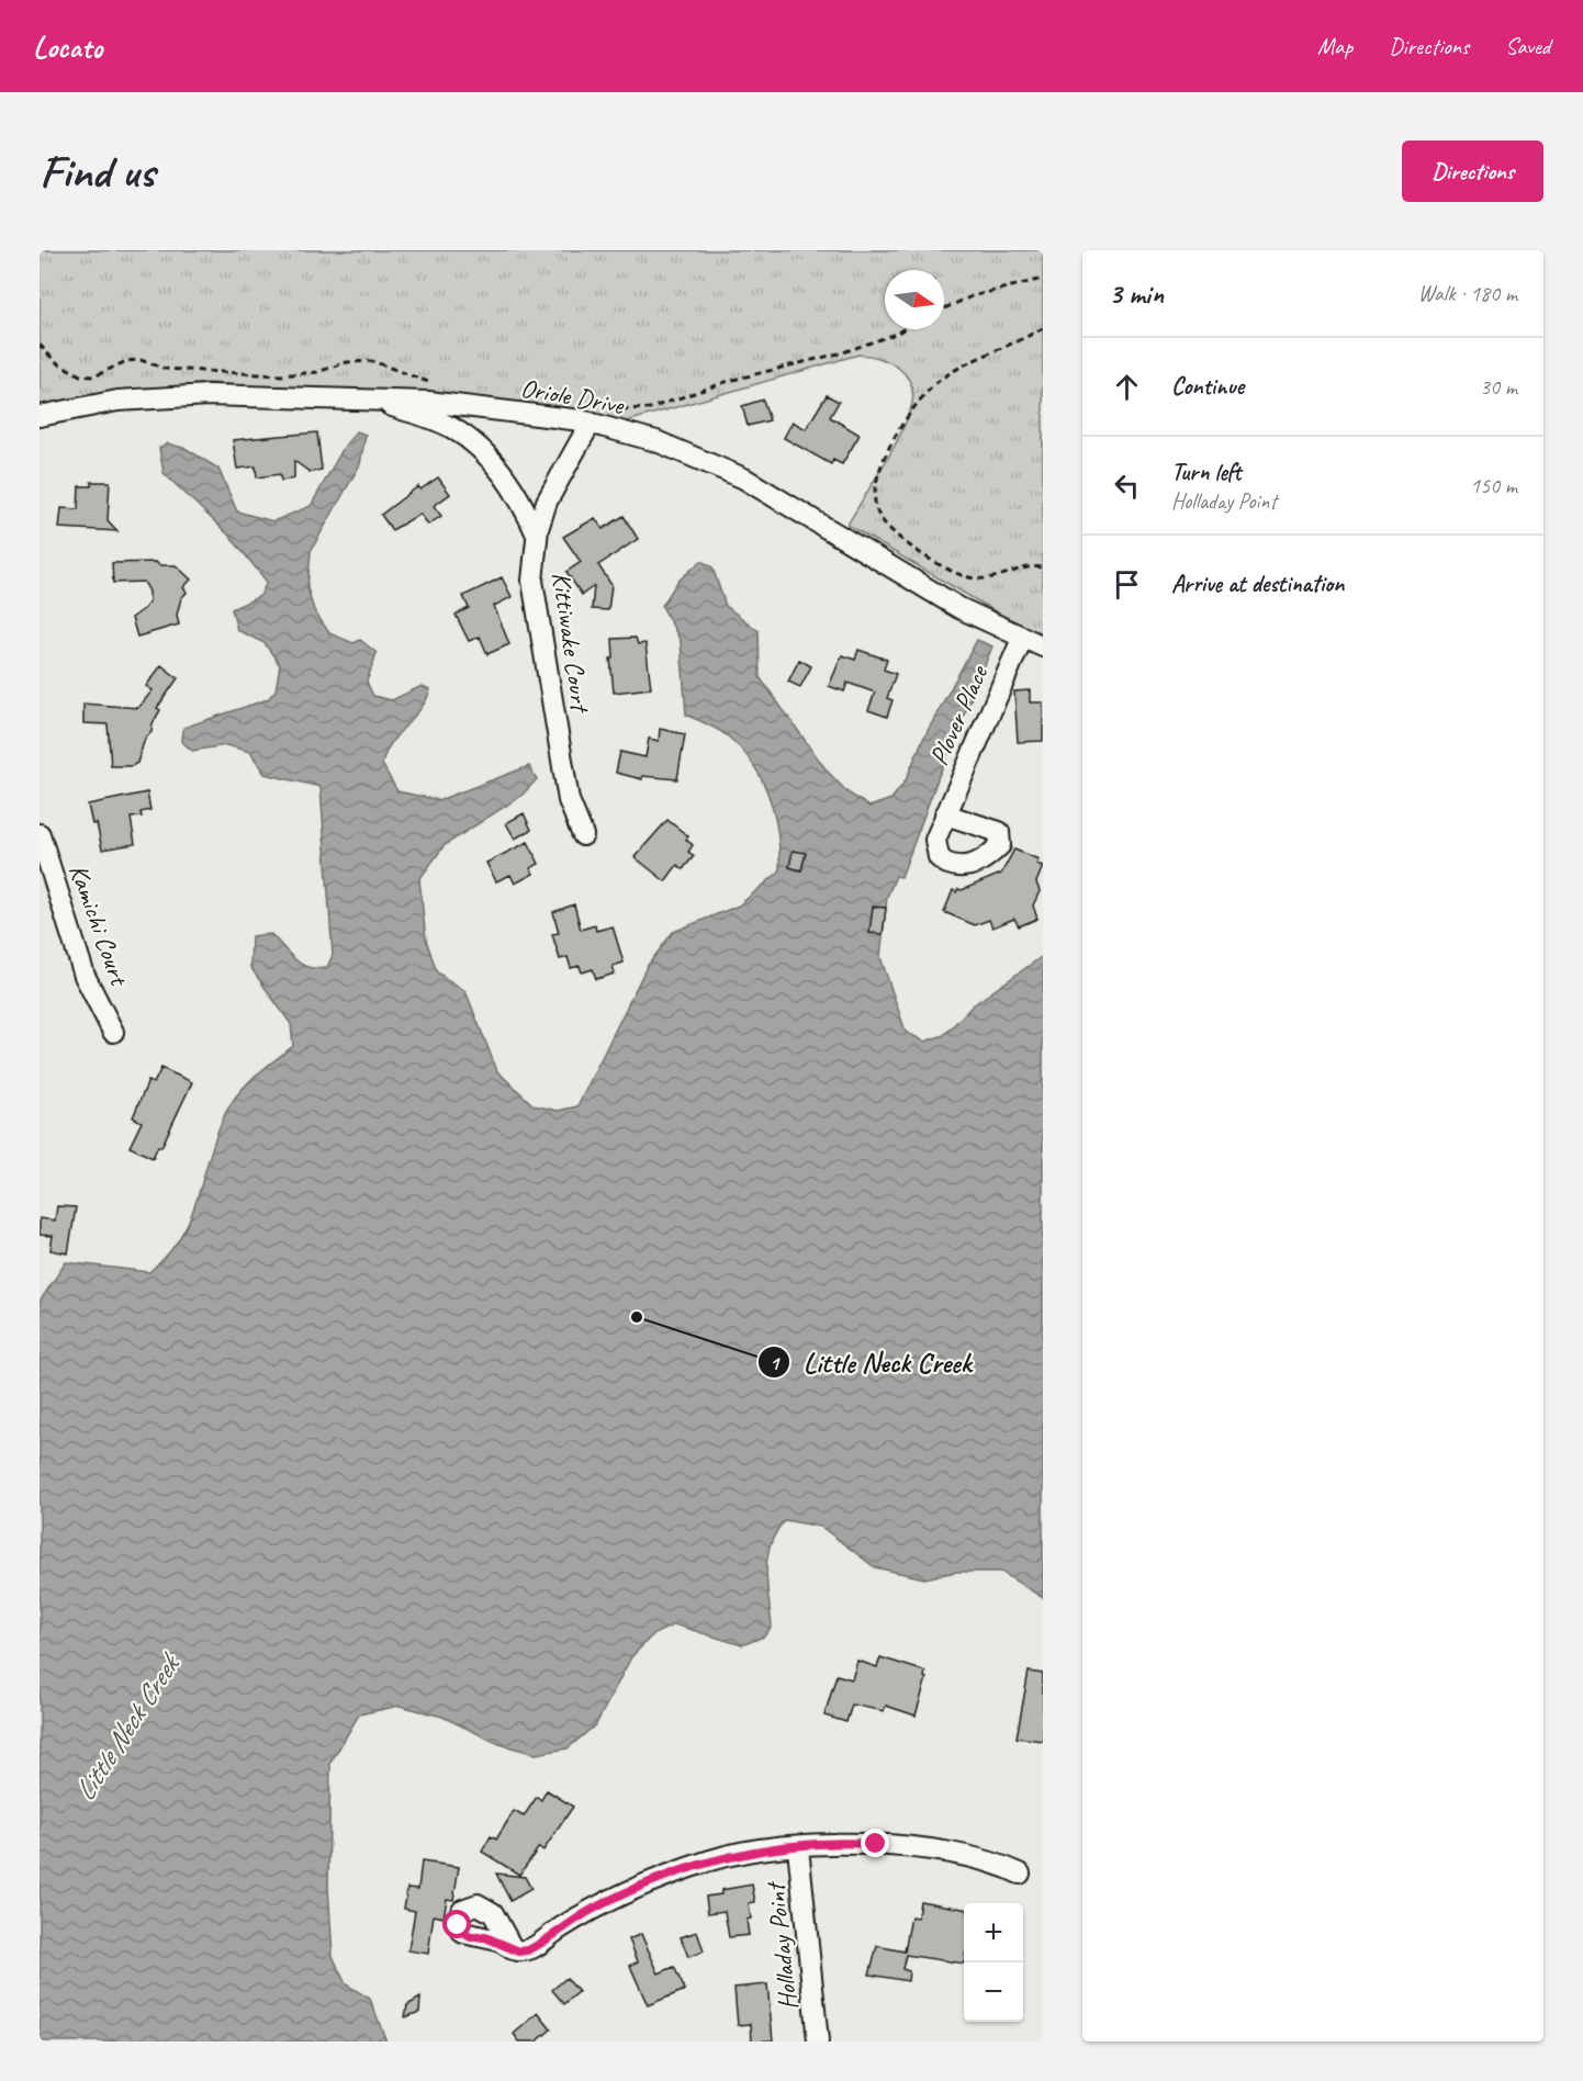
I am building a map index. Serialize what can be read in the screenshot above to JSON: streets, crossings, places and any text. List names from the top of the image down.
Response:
{
  "streets": {
    "street": [
      "Oriole Drive",
      "Kittiwake Court",
      "Plover Place",
      "Kamichi Court",
      "Holladay Point"
    ]
  },
  "crossings": [
    ["Oriole Drive", "Kittiwake Court"],
    ["Oriole Drive", "Plover Place"]
  ],
  "water": ["Little Neck Creek"],
  "places": ["Little Neck Creek"],
  "north": "right",
  "page": {
    "header": "Locato",
    "nav": ["Map", "Directions", "Saved"],
    "buttons": "Directions",
    "title": "Find us",
    "heading": ["3 min", "Walk · 180 m"],
    "list": [
      ["Continue", "30 m"],
      ["Turn left", "Holladay Point", "150 m"],
      "Arrive at destination"
    ],
    "map_buttons": ["+", "−"]
  }
}
